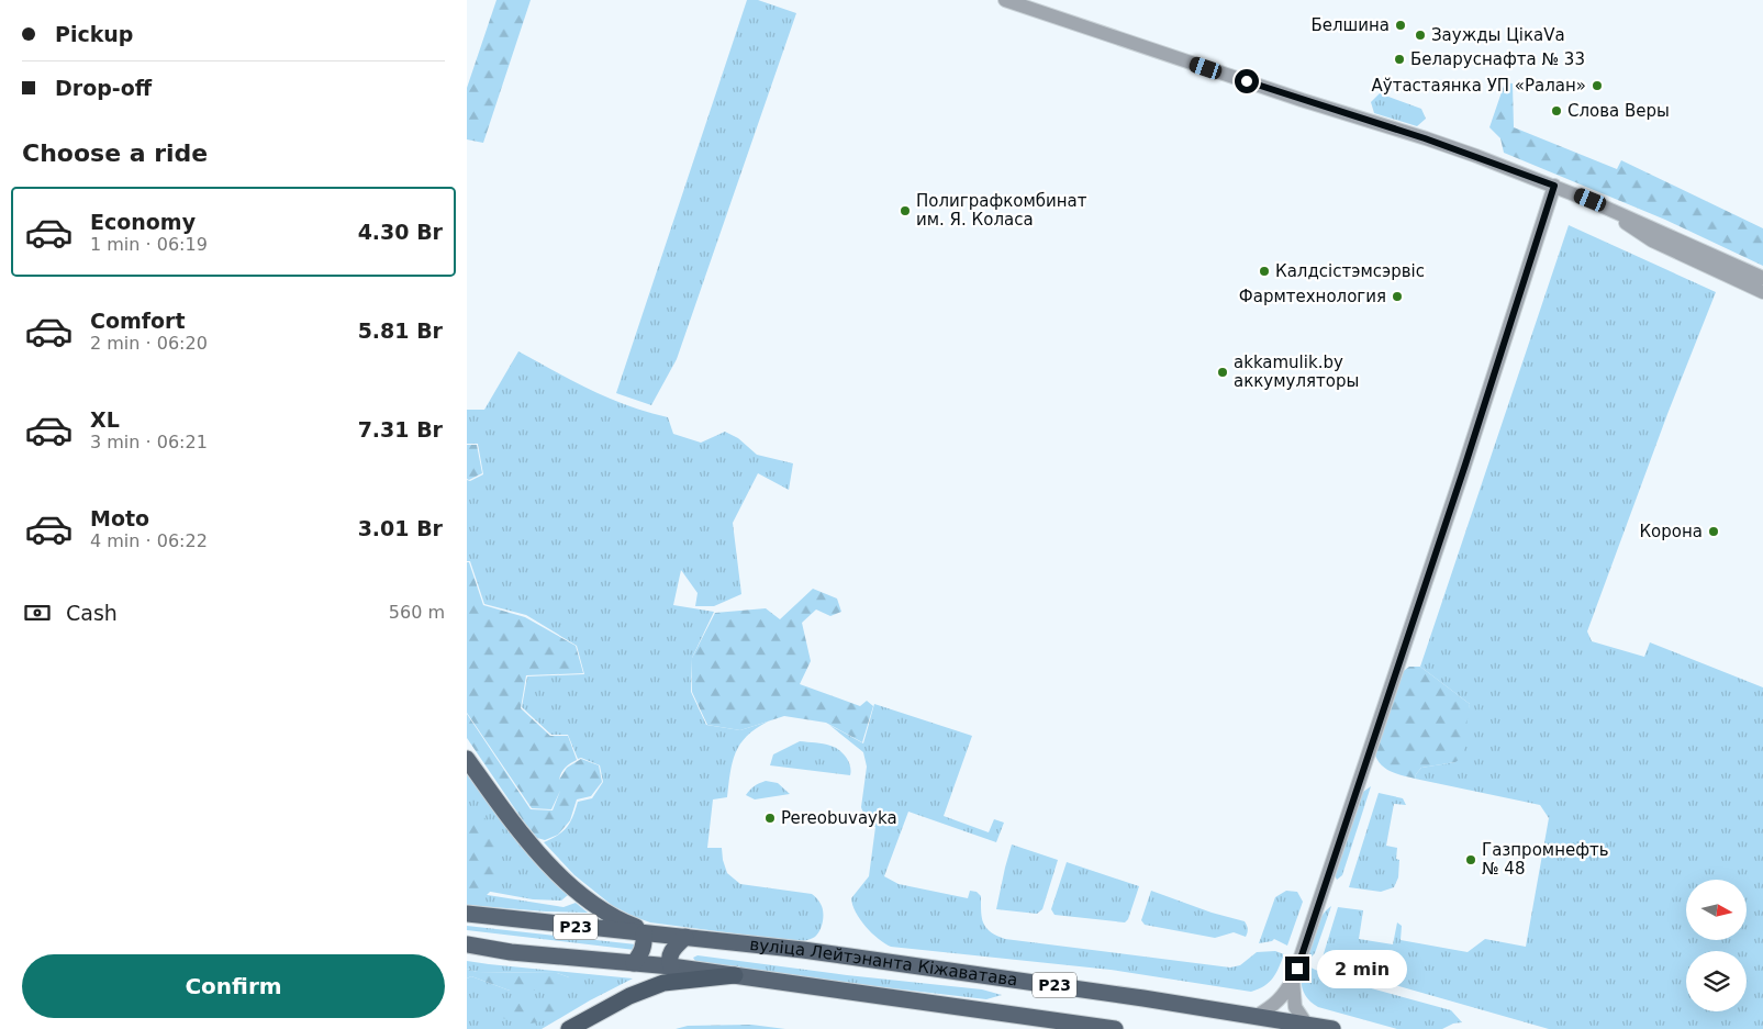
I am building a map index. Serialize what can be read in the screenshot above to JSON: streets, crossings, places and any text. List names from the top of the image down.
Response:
{
  "streets": {
    "highway": ["Р23"],
    "main road": ["вуліца Лейтэнанта Кіжаватава"]
  },
  "crossings": [
    ["Р23", "вуліца Лейтэнанта Кіжаватава"]
  ],
  "places": [
    "Белшина",
    "Заужды ЦікаVа",
    "Беларуснафта № 33",
    "Аўтастаянка УП «Ралан»",
    "Слова Веры",
    "Полиграфкомбинат им. Я. Коласа",
    "Калдсістэмсэрвіс",
    "Фармтехнология",
    "akkamulik.by аккумуляторы",
    "Корона",
    "Pereobuvayka",
    "Газпромнефть № 48"
  ],
  "north": "right",
  "page": {
    "banner": ["Pickup", "Drop-off"],
    "heading": "Choose a ride",
    "list": [
      {
        "name": "Economy",
        "note": "1 min · 06:19",
        "value": "4.30 Br"
      },
      {
        "name": "Comfort",
        "note": "2 min · 06:20",
        "value": "5.81 Br"
      },
      {
        "name": "XL",
        "note": "3 min · 06:21",
        "value": "7.31 Br"
      },
      {
        "name": "Moto",
        "note": "4 min · 06:22",
        "value": "3.01 Br"
      }
    ],
    "pay": ["Cash", "560 m"],
    "buttons": "Confirm",
    "bubble": "2 min"
  }
}
